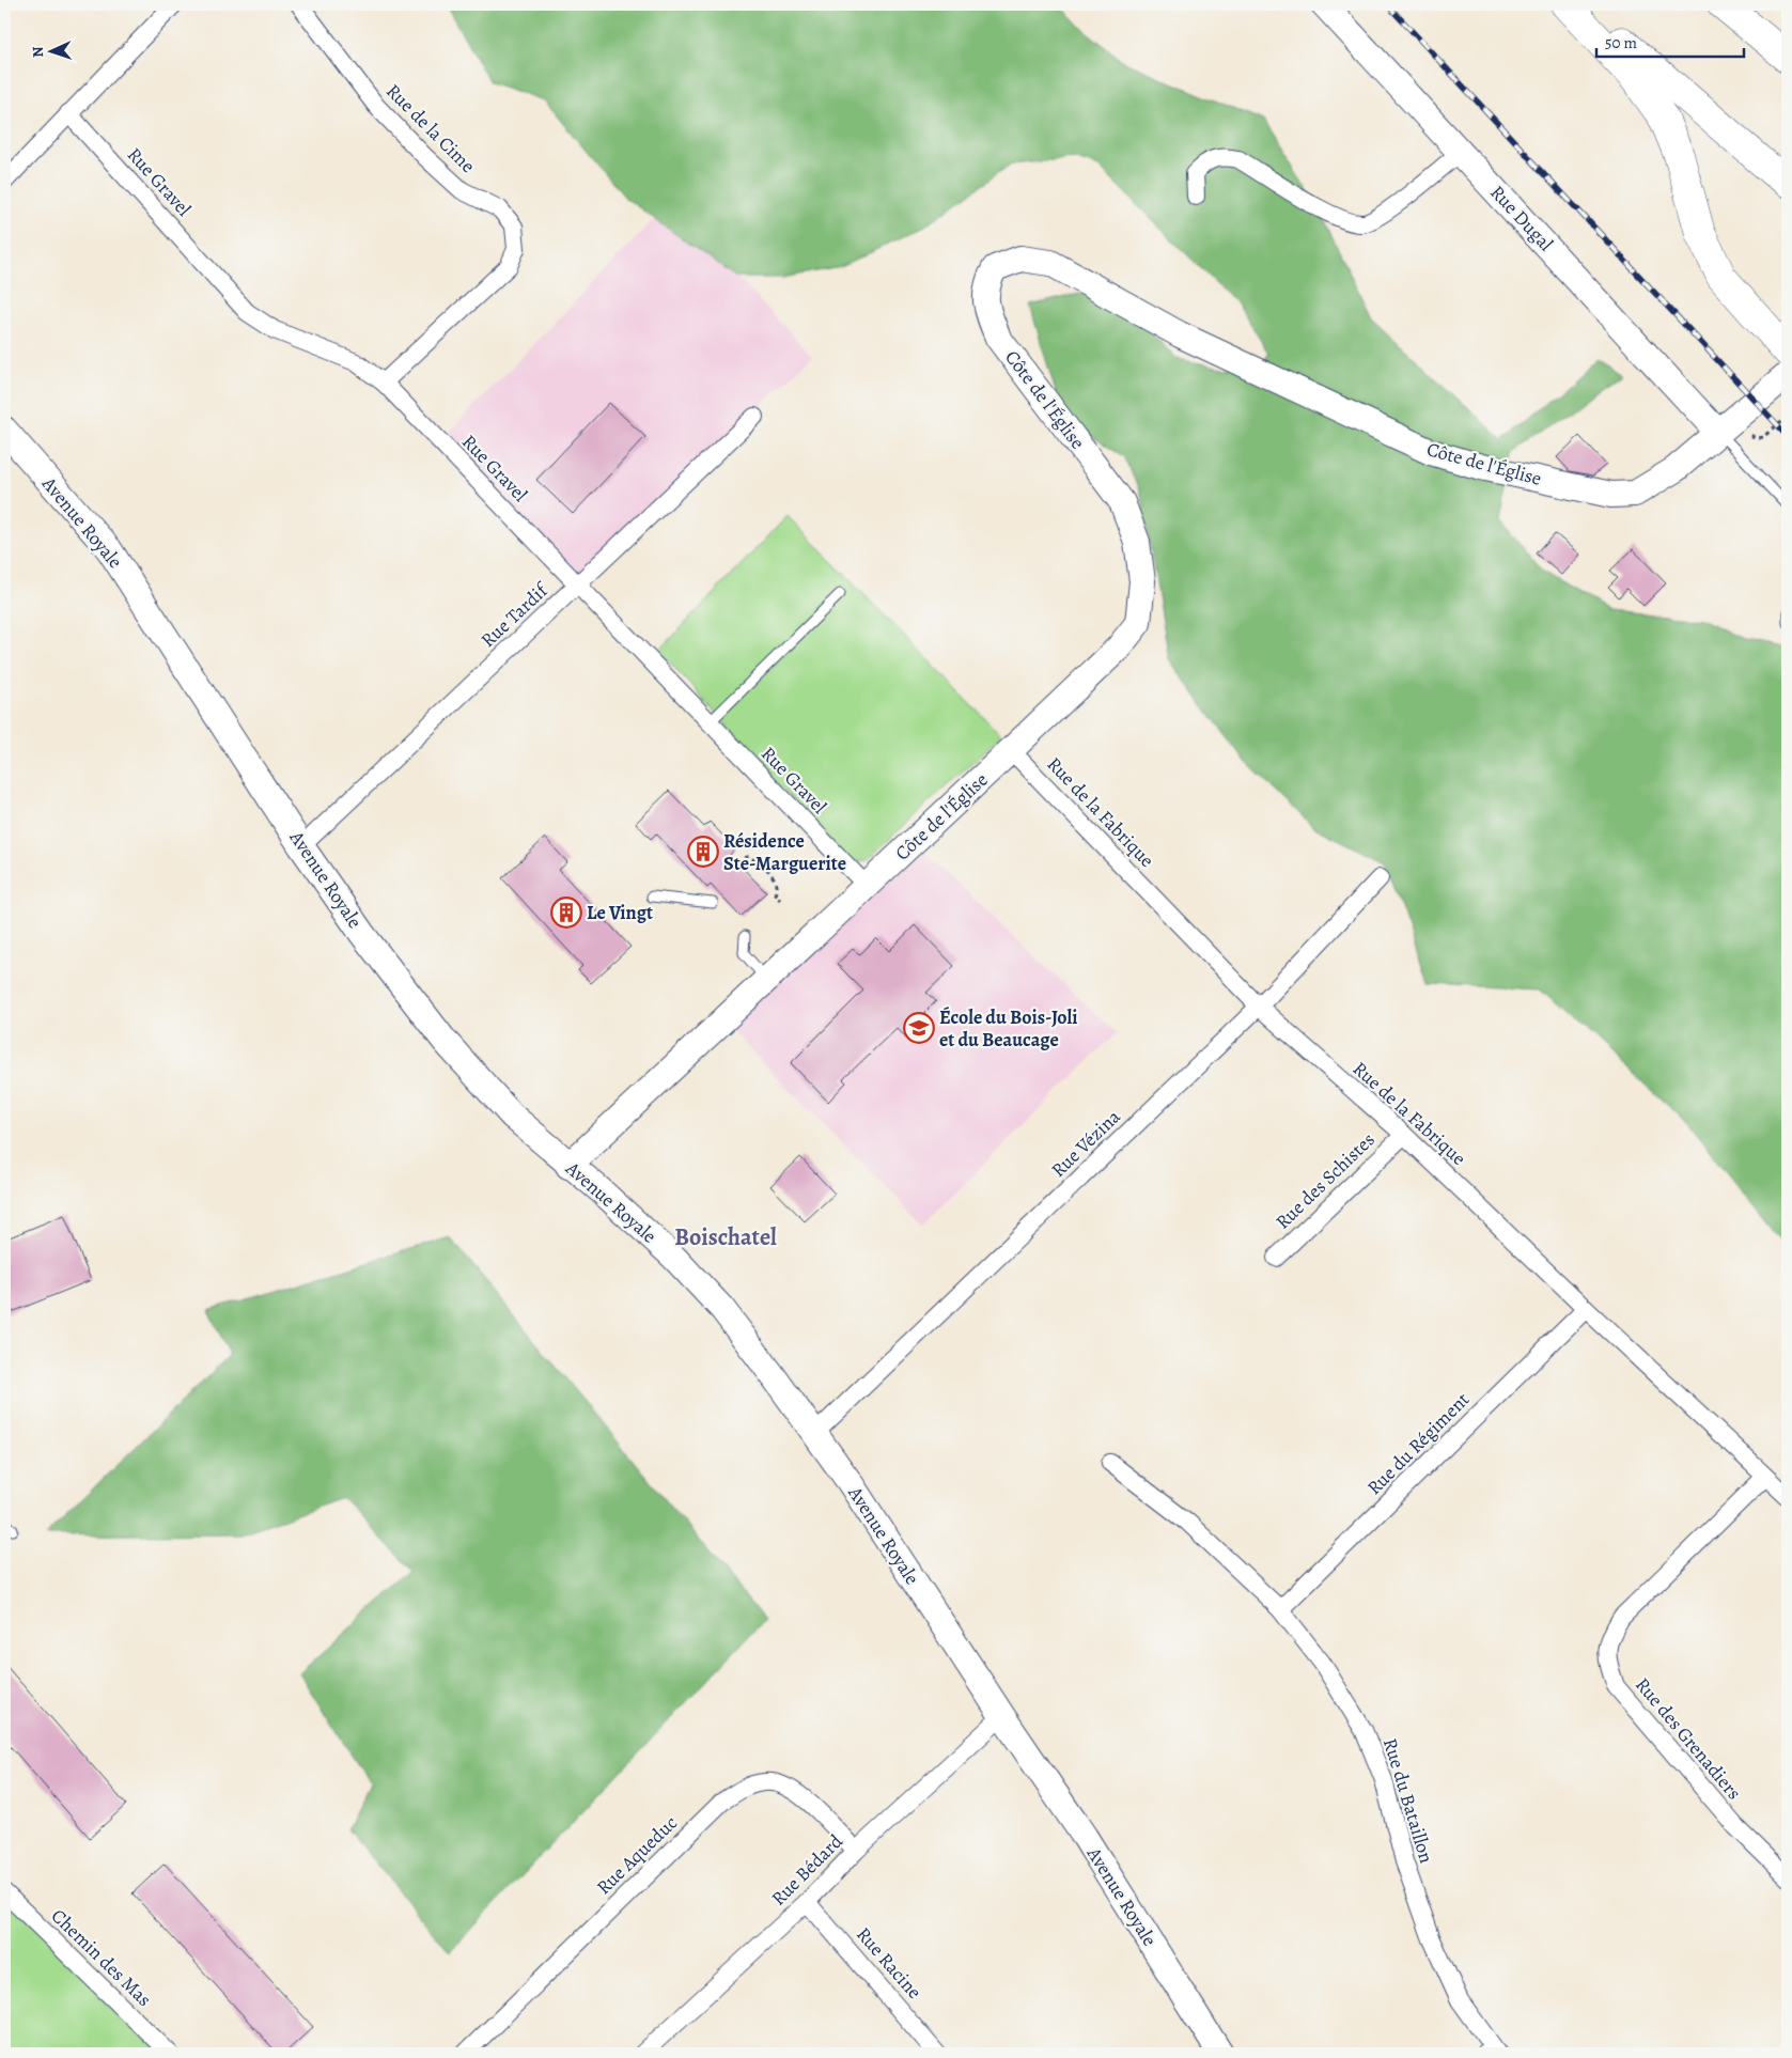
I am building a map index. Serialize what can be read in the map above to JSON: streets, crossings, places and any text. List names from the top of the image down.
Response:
{
  "streets": {
    "street": [
      "Rue de la Cime",
      "Rue Gravel",
      "Rue Dugal",
      "Côte de l'Église",
      "Avenue Royale",
      "Rue Tardif",
      "Rue de la Fabrique",
      "Rue Vézina",
      "Rue des Schistes",
      "Rue du Régiment",
      "Rue des Grenadiers",
      "Rue du Bataillon",
      "Rue Aqueduc",
      "Rue Bédard",
      "Chemin des Mas",
      "Rue Racine"
    ]
  },
  "crossings": [
    ["Rue de la Cime", "Rue Gravel"],
    ["Rue Gravel", "Côte de l'Église"],
    ["Rue Gravel", "Rue Tardif"],
    ["Rue Dugal", "Côte de l'Église"],
    ["Côte de l'Église", "Avenue Royale"],
    ["Côte de l'Église", "Rue de la Fabrique"],
    ["Avenue Royale", "Rue Tardif"],
    ["Avenue Royale", "Rue Vézina"],
    ["Avenue Royale", "Rue Bédard"],
    ["Rue de la Fabrique", "Rue Vézina"],
    ["Rue de la Fabrique", "Rue des Schistes"],
    ["Rue de la Fabrique", "Rue du Régiment"],
    ["Rue de la Fabrique", "Rue des Grenadiers"],
    ["Rue du Régiment", "Rue du Bataillon"],
    ["Rue Aqueduc", "Rue Bédard"],
    ["Rue Bédard", "Rue Racine"]
  ],
  "districts": ["Boischatel"],
  "places": {
    "building": ["Résidence Ste-Marguerite", "Le Vingt"],
    "school or university": ["École du Bois-Joli et du Beaucage"]
  },
  "scale_bar": "50 m",
  "north": "left"
}
